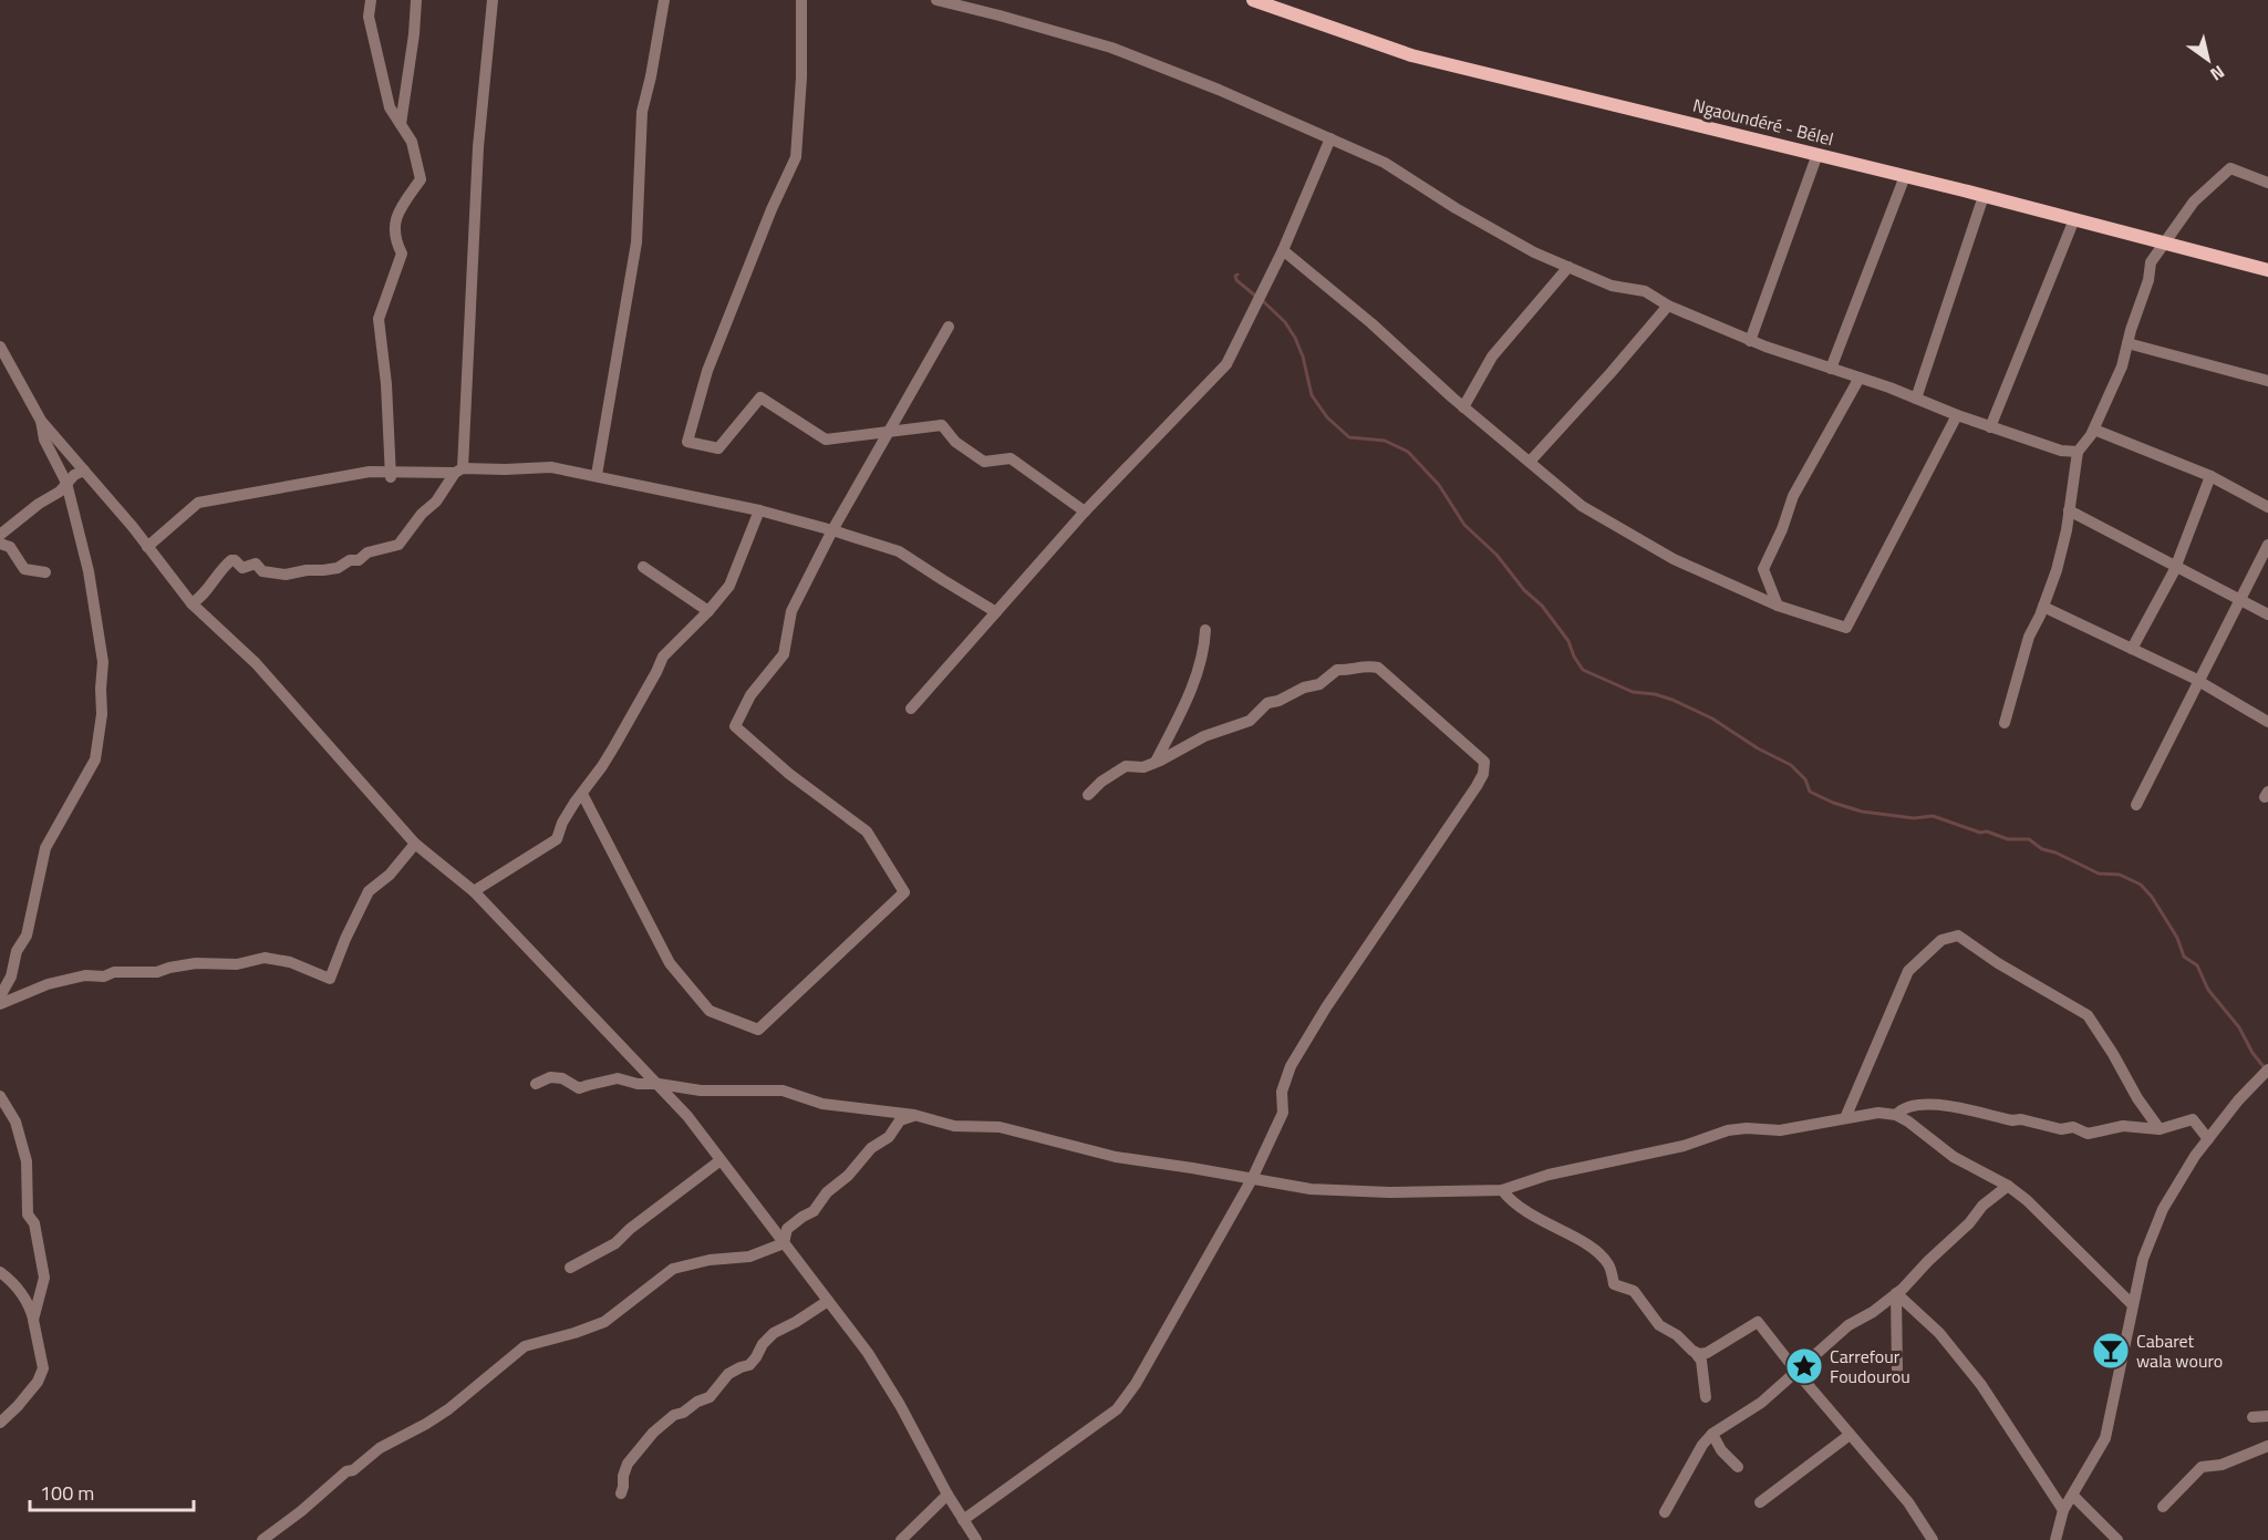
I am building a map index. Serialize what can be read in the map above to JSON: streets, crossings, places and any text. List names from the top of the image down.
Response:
{
  "streets": {
    "main road": ["Ngaoundéré - Bélel"]
  },
  "places": {
    "bar": ["Cabaret wala wouro"],
    "place": ["Carrefour Foudourou"]
  },
  "scale_bar": "100 m",
  "north": "bottom right"
}
